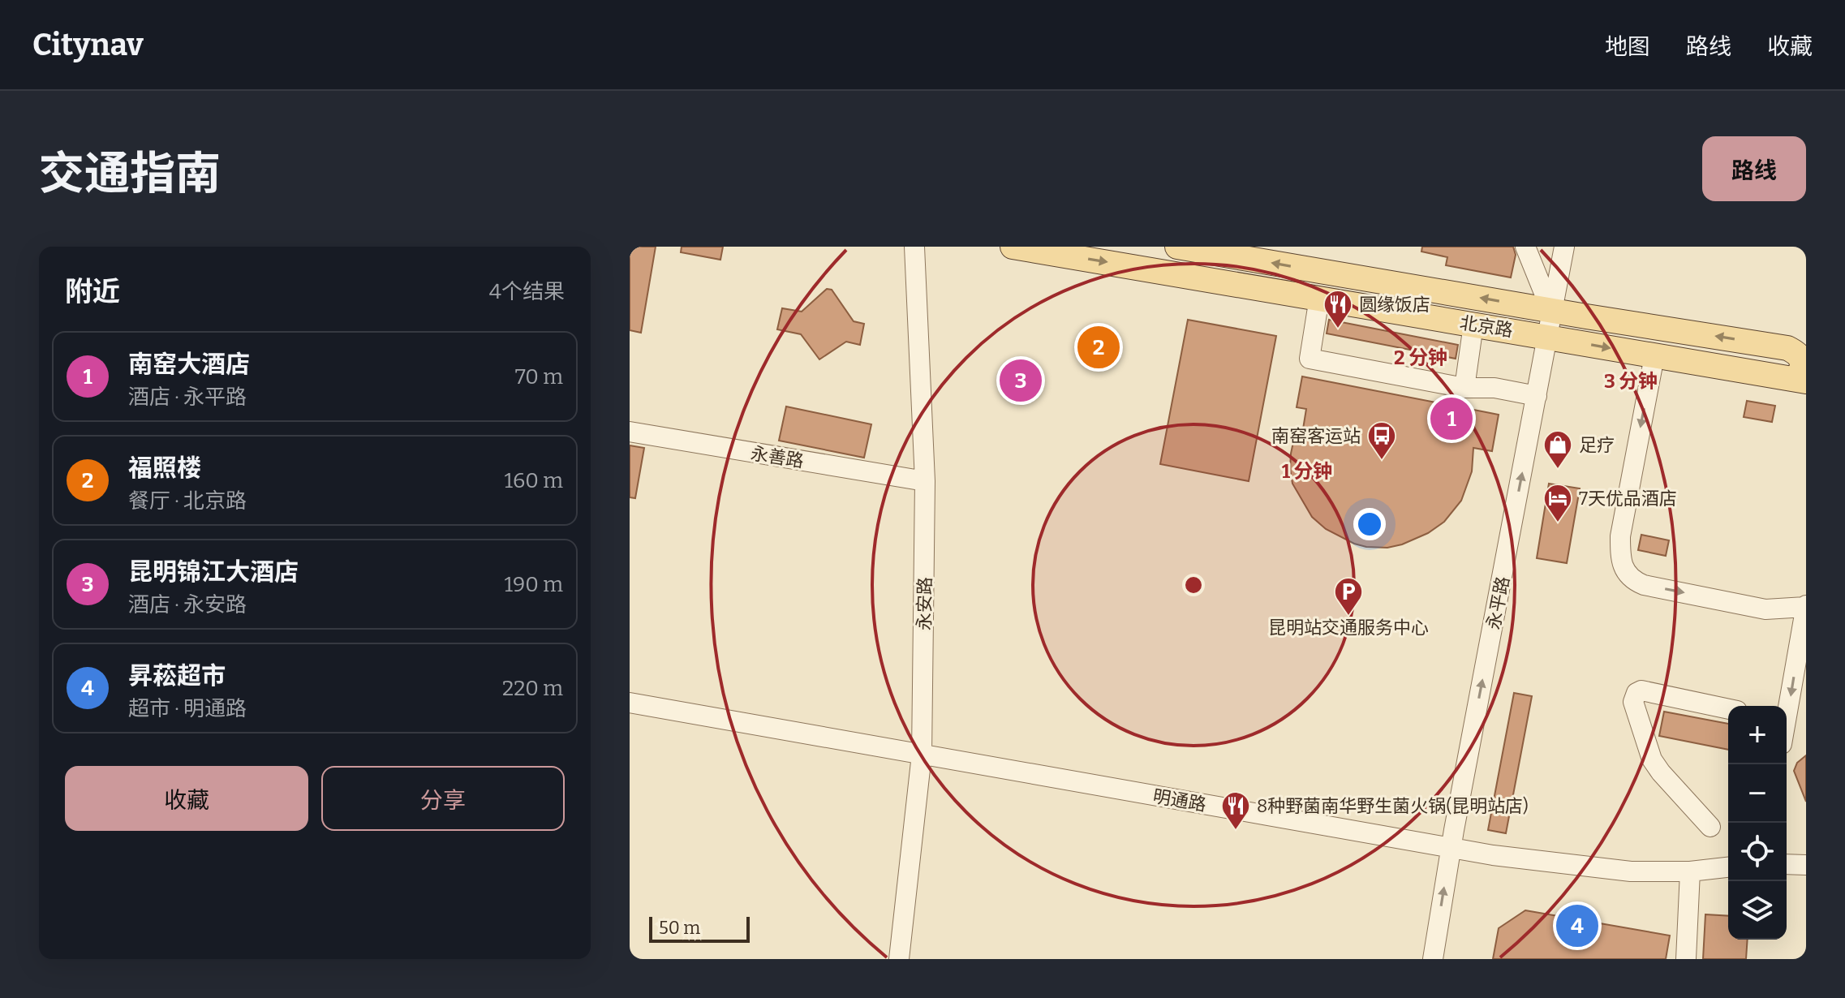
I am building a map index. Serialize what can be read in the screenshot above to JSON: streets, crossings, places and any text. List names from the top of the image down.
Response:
{
  "streets": {
    "main road": ["北京路"],
    "street": [
      "永善路",
      "永平路",
      "永安路",
      "明通路"
    ]
  },
  "crossings": [
    ["北京路", "永平路"],
    ["永善路", "永安路"],
    ["永平路", "明通路"],
    ["永安路", "明通路"]
  ],
  "one_way": ["永平路"],
  "places": {
    "restaurant": ["圆缘饭店", "8种野菌南华野生菌火锅(昆明站店)"],
    "bus stop": ["南窑客运站"],
    "shop": ["足疗"],
    "hotel": ["7天优品酒店"],
    "parking": ["昆明站交通服务中心"]
  },
  "scale_bar": "50 m",
  "page": {
    "header": "Citynav",
    "nav": ["地图", "路线", "收藏"],
    "title": "交通指南",
    "buttons": [
      "路线",
      ["收藏", "分享"]
    ],
    "heading": ["附近", "4个结果"],
    "pins": [
      "2",
      "3",
      "1",
      "4"
    ],
    "list": [
      {
        "mark": "1",
        "name": "南窑大酒店",
        "note": "酒店 · 永平路",
        "value": "70 m"
      },
      {
        "mark": "2",
        "name": "福照楼",
        "note": "餐厅 · 北京路",
        "value": "160 m"
      },
      {
        "mark": "3",
        "name": "昆明锦江大酒店",
        "note": "酒店 · 永安路",
        "value": "190 m"
      },
      {
        "mark": "4",
        "name": "昇菘超市",
        "note": "超市 · 明通路",
        "value": "220 m"
      }
    ],
    "map_buttons": ["+", "−"],
    "scale": "50 m"
  },
  "rings": ["2 分钟", "3 分钟", "1 分钟"]
}
